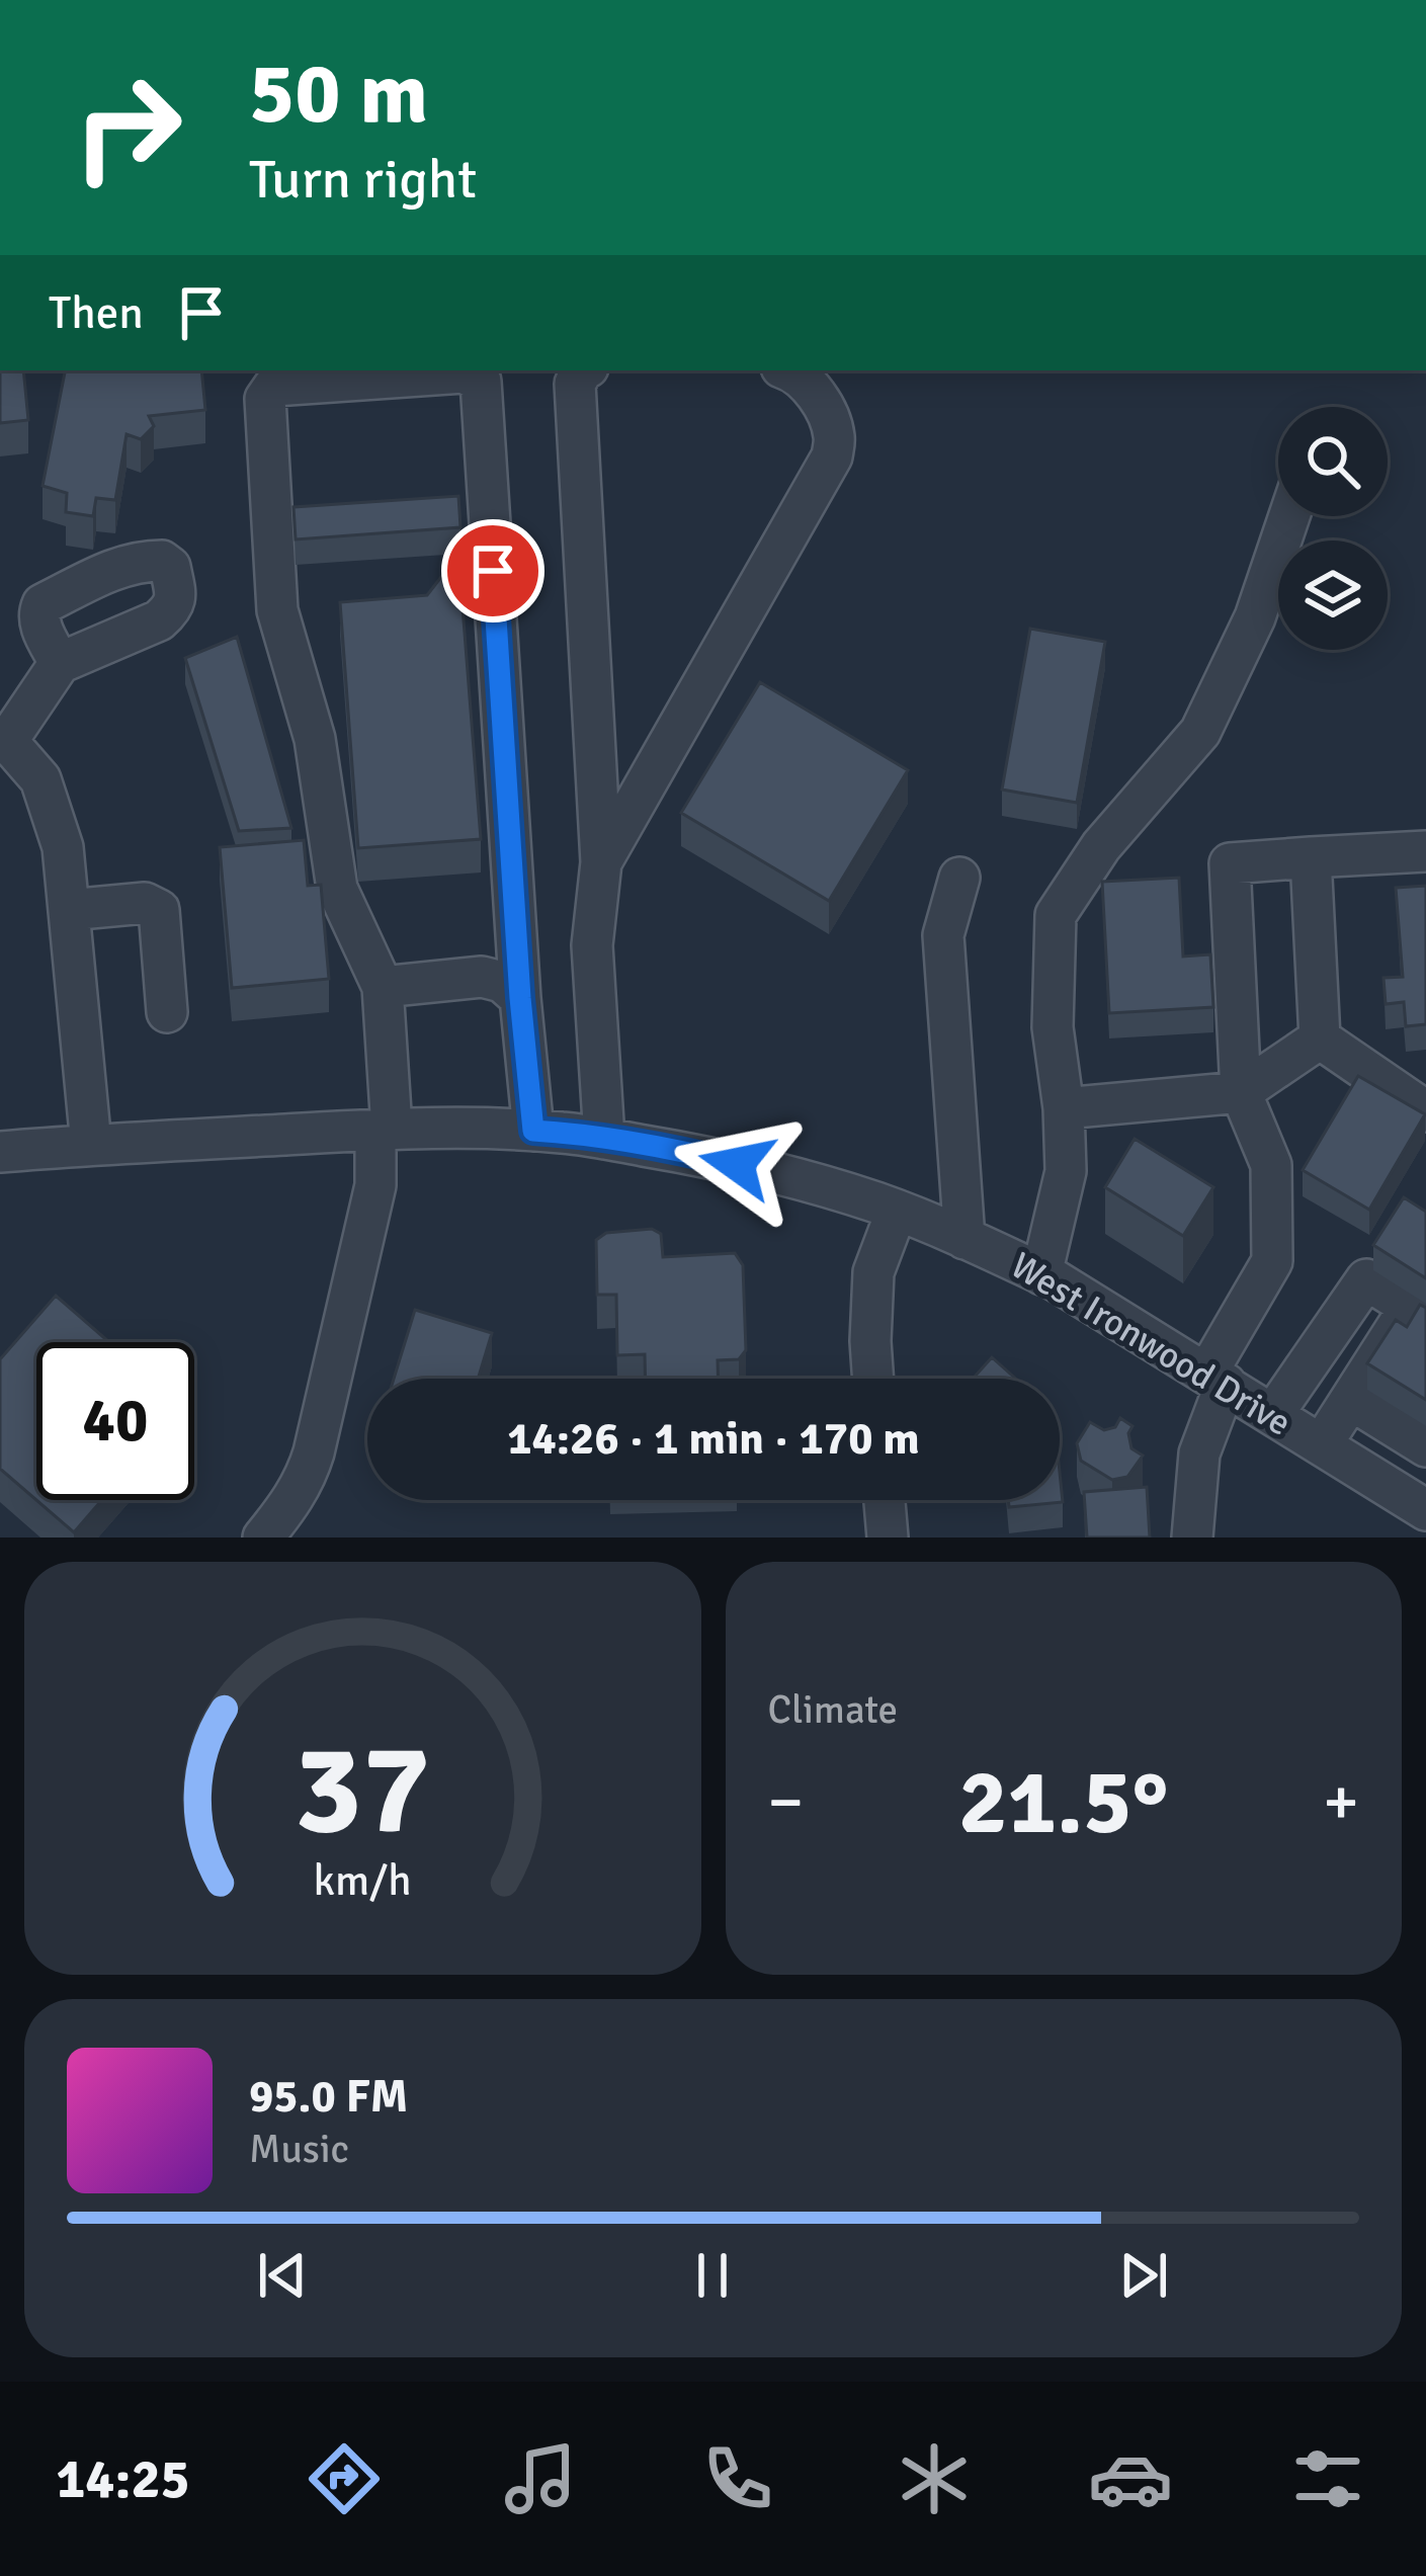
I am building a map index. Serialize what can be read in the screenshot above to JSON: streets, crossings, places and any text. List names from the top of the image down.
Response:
{
  "streets": {
    "street": ["West Ironwood Drive"]
  },
  "page": {
    "turn": ["50 m", "Turn right"],
    "then": "Then",
    "limit": "40",
    "trip": "14:26 · 1 min · 170 m",
    "tile": "Climate",
    "heat": ["−", "21.5°", "+"],
    "song": ["95.0 FM", "Music"],
    "tabs": "14:25",
    "gauge": ["37", "km/h"]
  }
}
